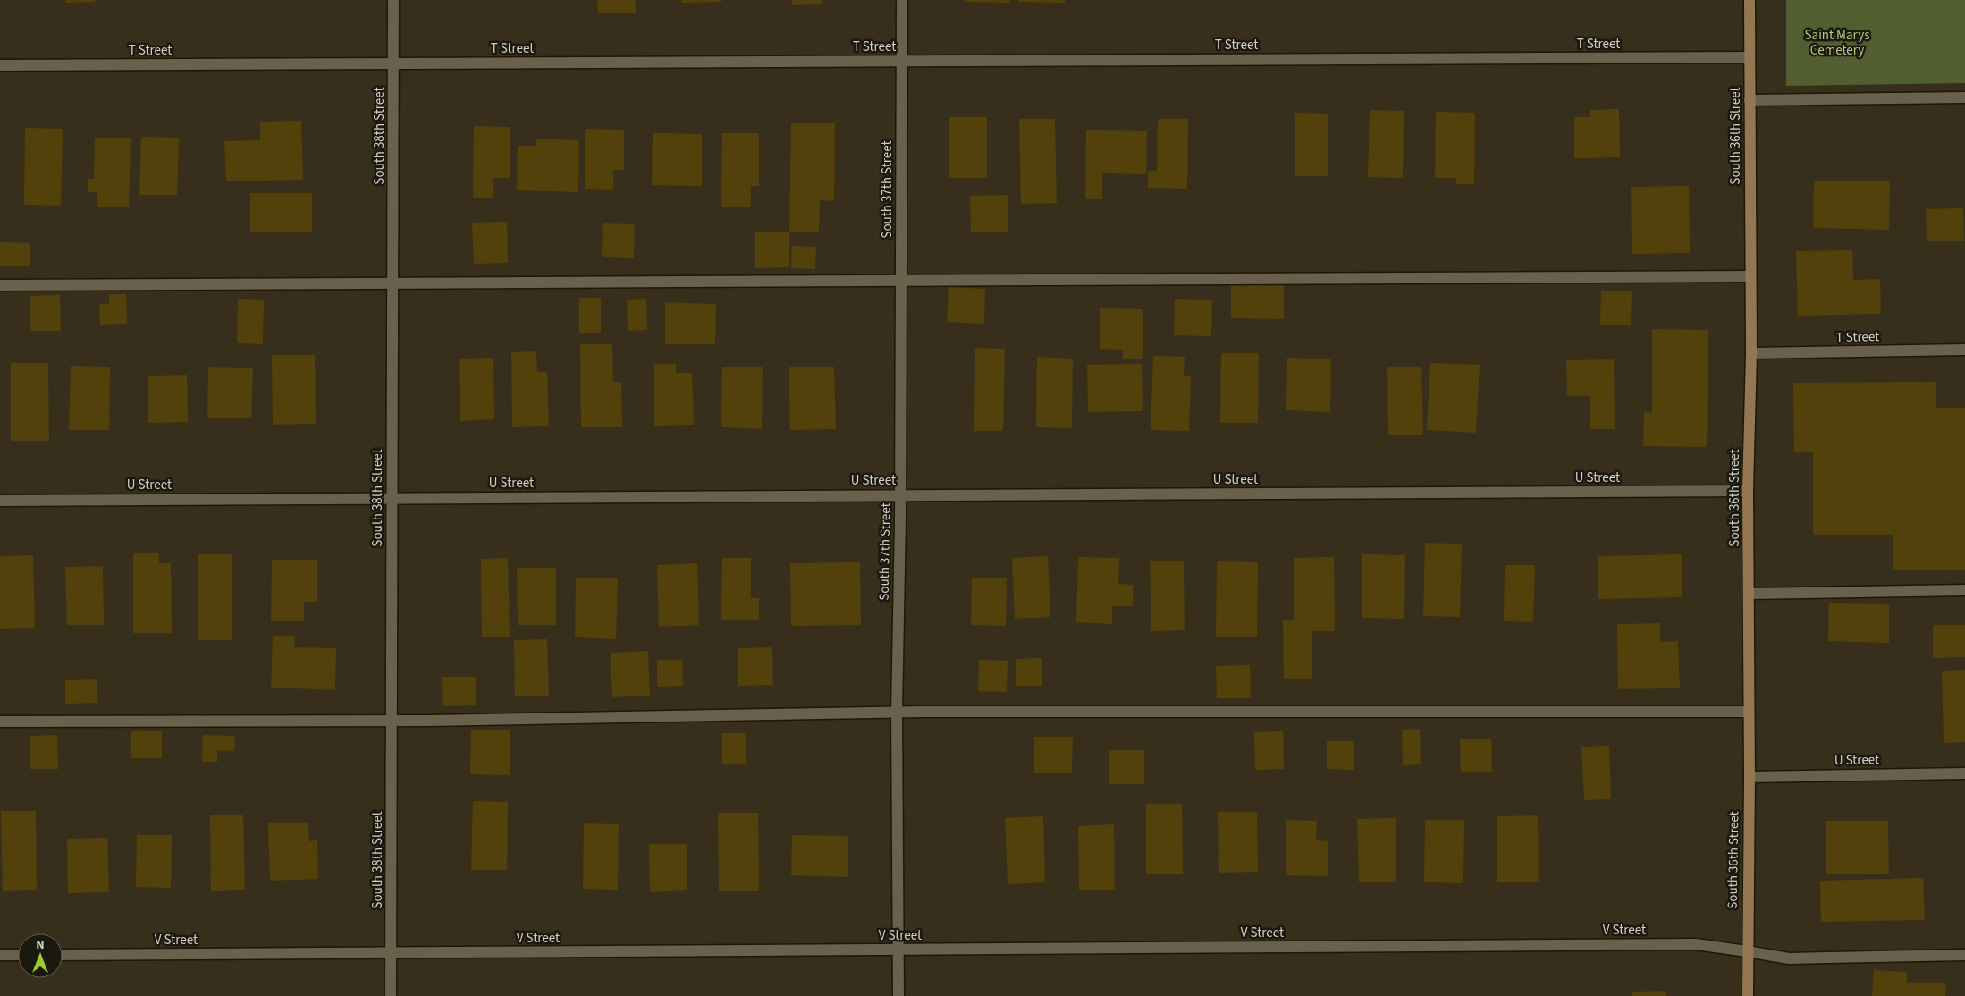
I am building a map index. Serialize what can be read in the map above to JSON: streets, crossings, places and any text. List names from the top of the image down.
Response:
{
  "streets": {
    "main road": ["South 36th Street"],
    "street": [
      "T Street",
      "South 38th Street",
      "South 37th Street",
      "U Street",
      "V Street"
    ]
  },
  "crossings": [
    ["T Street", "South 38th Street"],
    ["T Street", "South 36th Street"],
    ["T Street", "South 37th Street"],
    ["South 38th Street", "U Street"],
    ["South 38th Street", "V Street"],
    ["South 36th Street", "U Street"],
    ["South 36th Street", "V Street"],
    ["South 37th Street", "U Street"],
    ["South 37th Street", "V Street"]
  ],
  "parks": ["Saint Marys Cemetery"],
  "north": "top"
}
